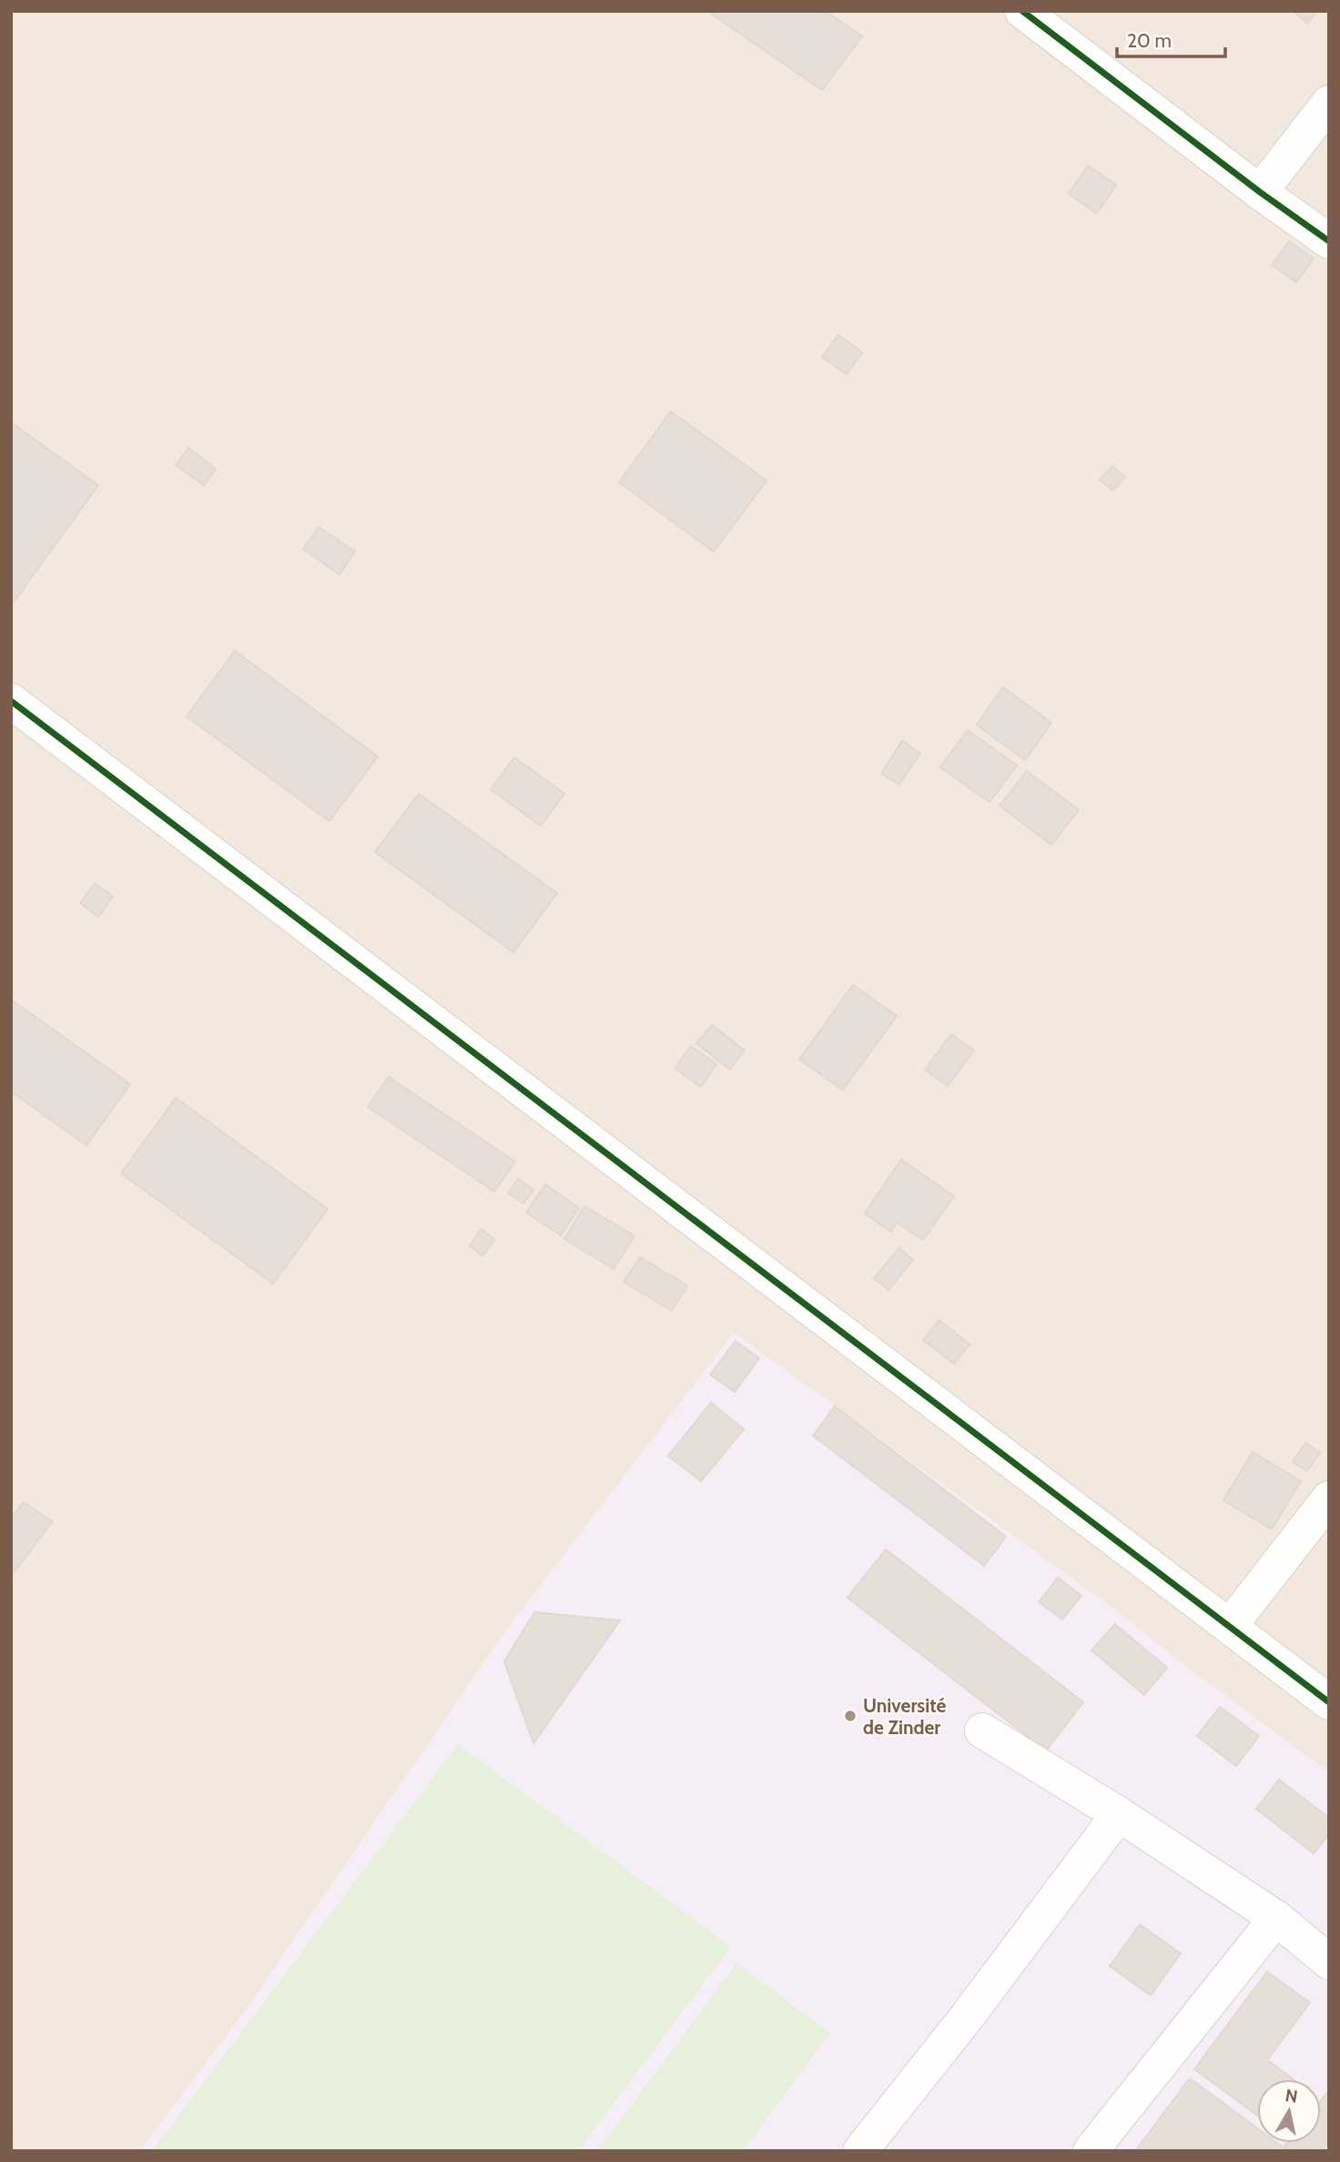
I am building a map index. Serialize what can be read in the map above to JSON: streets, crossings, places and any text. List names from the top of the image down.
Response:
{
  "places": ["Université de Zinder"],
  "scale_bar": "20 m",
  "north": "top"
}
